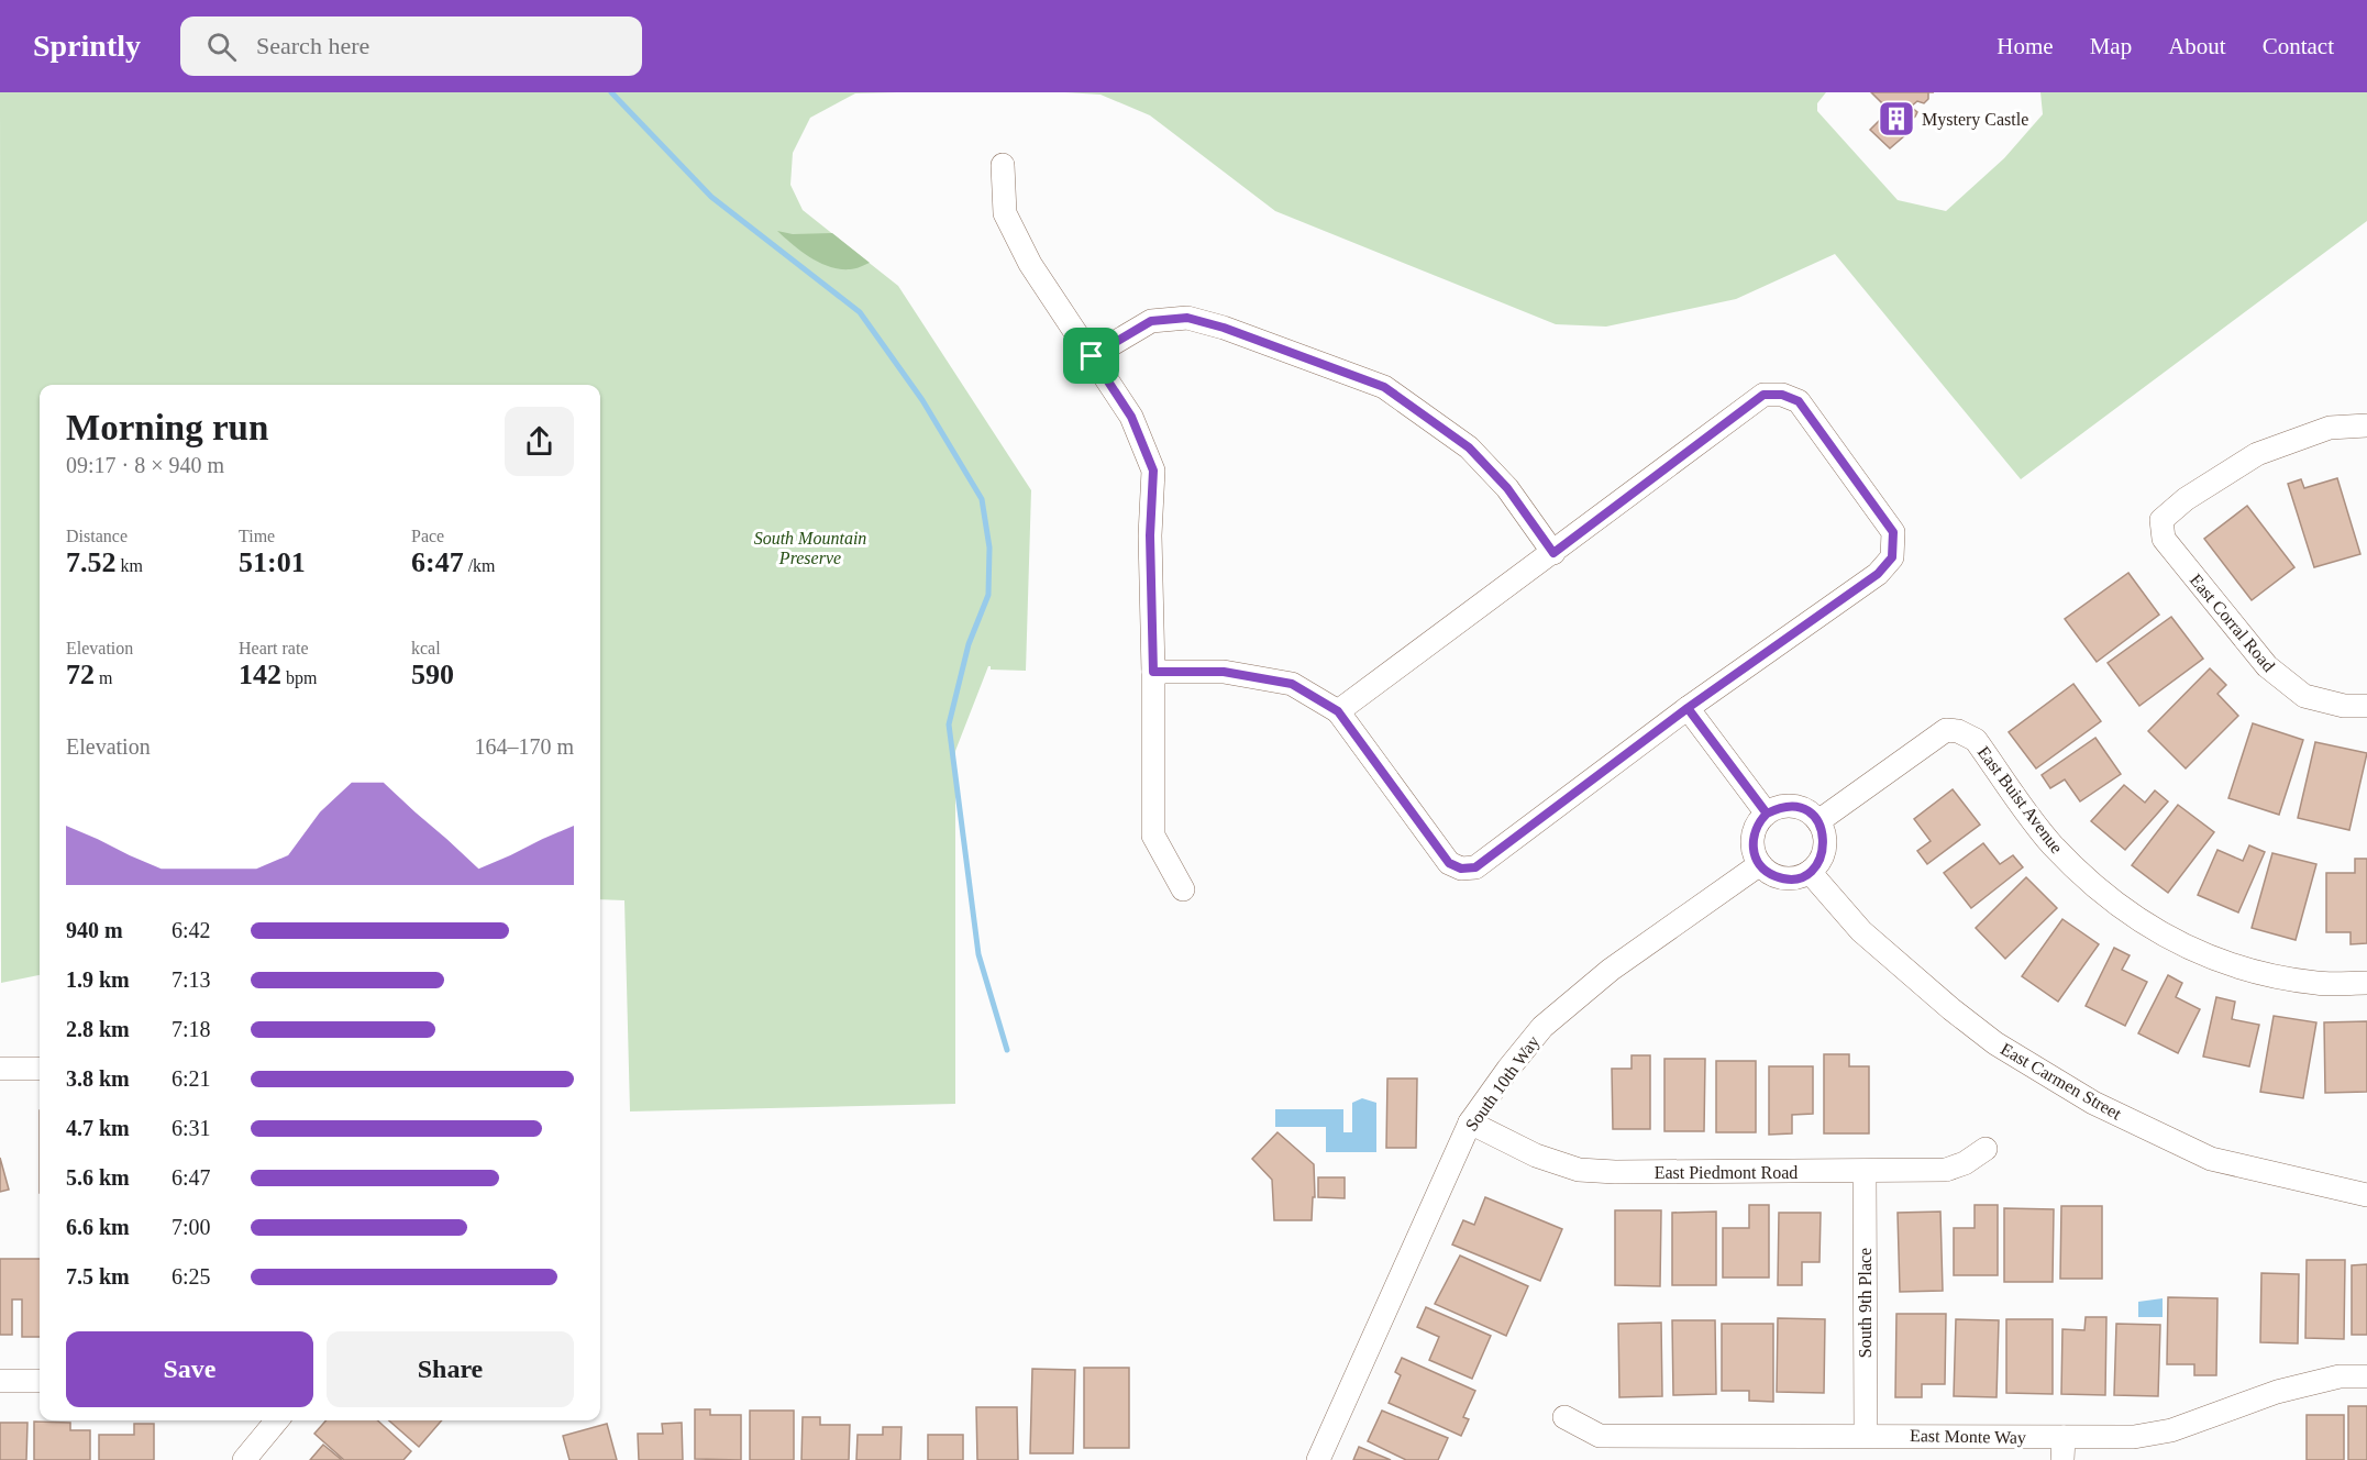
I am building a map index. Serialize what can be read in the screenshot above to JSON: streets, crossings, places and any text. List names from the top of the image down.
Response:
{
  "streets": {
    "street": [
      "East Corral Road",
      "East Buist Avenue",
      "East Carmen Street",
      "South 10th Way",
      "East Piedmont Road",
      "South 9th Place",
      "East Monte Way"
    ]
  },
  "crossings": [
    ["East Buist Avenue", "East Carmen Street"],
    ["East Buist Avenue", "South 10th Way"],
    ["East Carmen Street", "South 10th Way"],
    ["South 10th Way", "East Piedmont Road"],
    ["East Piedmont Road", "South 9th Place"],
    ["South 9th Place", "East Monte Way"]
  ],
  "parks": ["South Mountain Preserve"],
  "places": {
    "building": ["Mystery Castle"]
  },
  "page": {
    "header": "Sprintly",
    "search": "Search here",
    "nav": [
      "Home",
      "Map",
      "About",
      "Contact"
    ],
    "heading": ["Morning run", "09:17 · 8 × 940 m"],
    "stats": [
      ["Distance", "7.52 km"],
      ["Time", "51:01"],
      ["Pace", "6:47 /km"],
      ["Elevation", "72 m"],
      ["Heart rate", "142 bpm"],
      ["kcal", "590"]
    ],
    "chart": ["Elevation", "164–170 m"],
    "list": [
      {
        "name": "940 m",
        "note": "6:42"
      },
      {
        "name": "1.9 km",
        "note": "7:13"
      },
      {
        "name": "2.8 km",
        "note": "7:18"
      },
      {
        "name": "3.8 km",
        "note": "6:21"
      },
      {
        "name": "4.7 km",
        "note": "6:31"
      },
      {
        "name": "5.6 km",
        "note": "6:47"
      },
      {
        "name": "6.6 km",
        "note": "7:00"
      },
      {
        "name": "7.5 km",
        "note": "6:25"
      }
    ],
    "buttons": ["Save", "Share"]
  }
}
